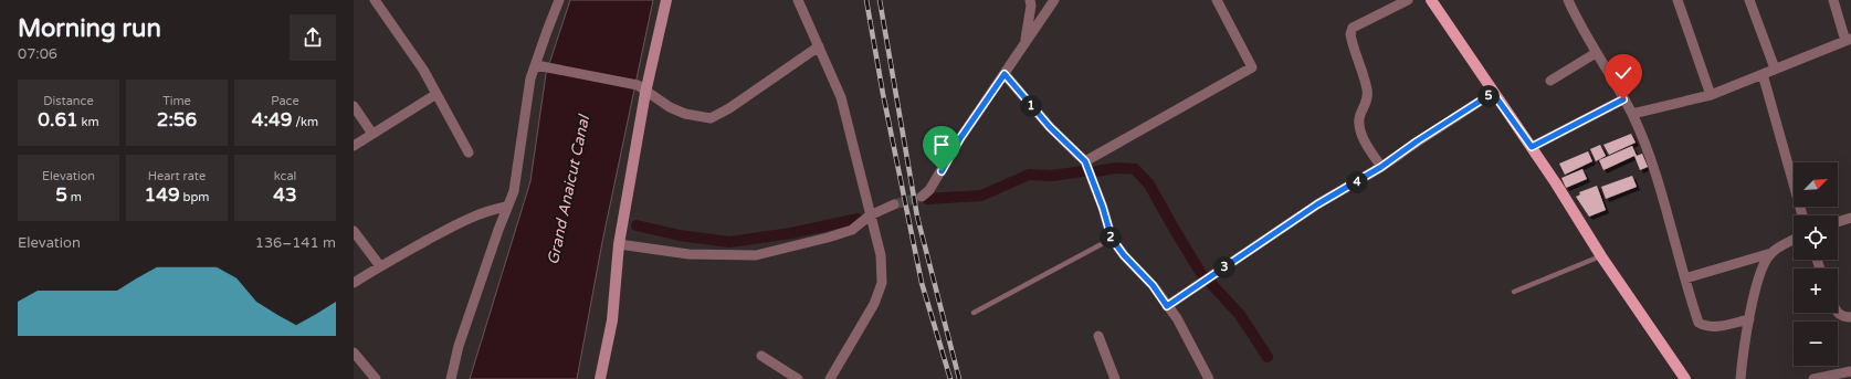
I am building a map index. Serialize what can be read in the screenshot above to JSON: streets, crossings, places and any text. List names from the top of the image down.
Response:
{
  "water": ["Grand Anaicut Canal"],
  "north": "top right",
  "page": {
    "heading": ["Morning run", "07:06"],
    "stats": [
      ["Distance", "0.61 km"],
      ["Time", "2:56"],
      ["Pace", "4:49 /km"],
      ["Elevation", "5 m"],
      ["Heart rate", "149 bpm"],
      ["kcal", "43"]
    ],
    "pins": [
      "5",
      "1",
      "4",
      "2",
      "3"
    ],
    "map_buttons": ["+", "−"],
    "chart": ["Elevation", "136–141 m"]
  }
}
